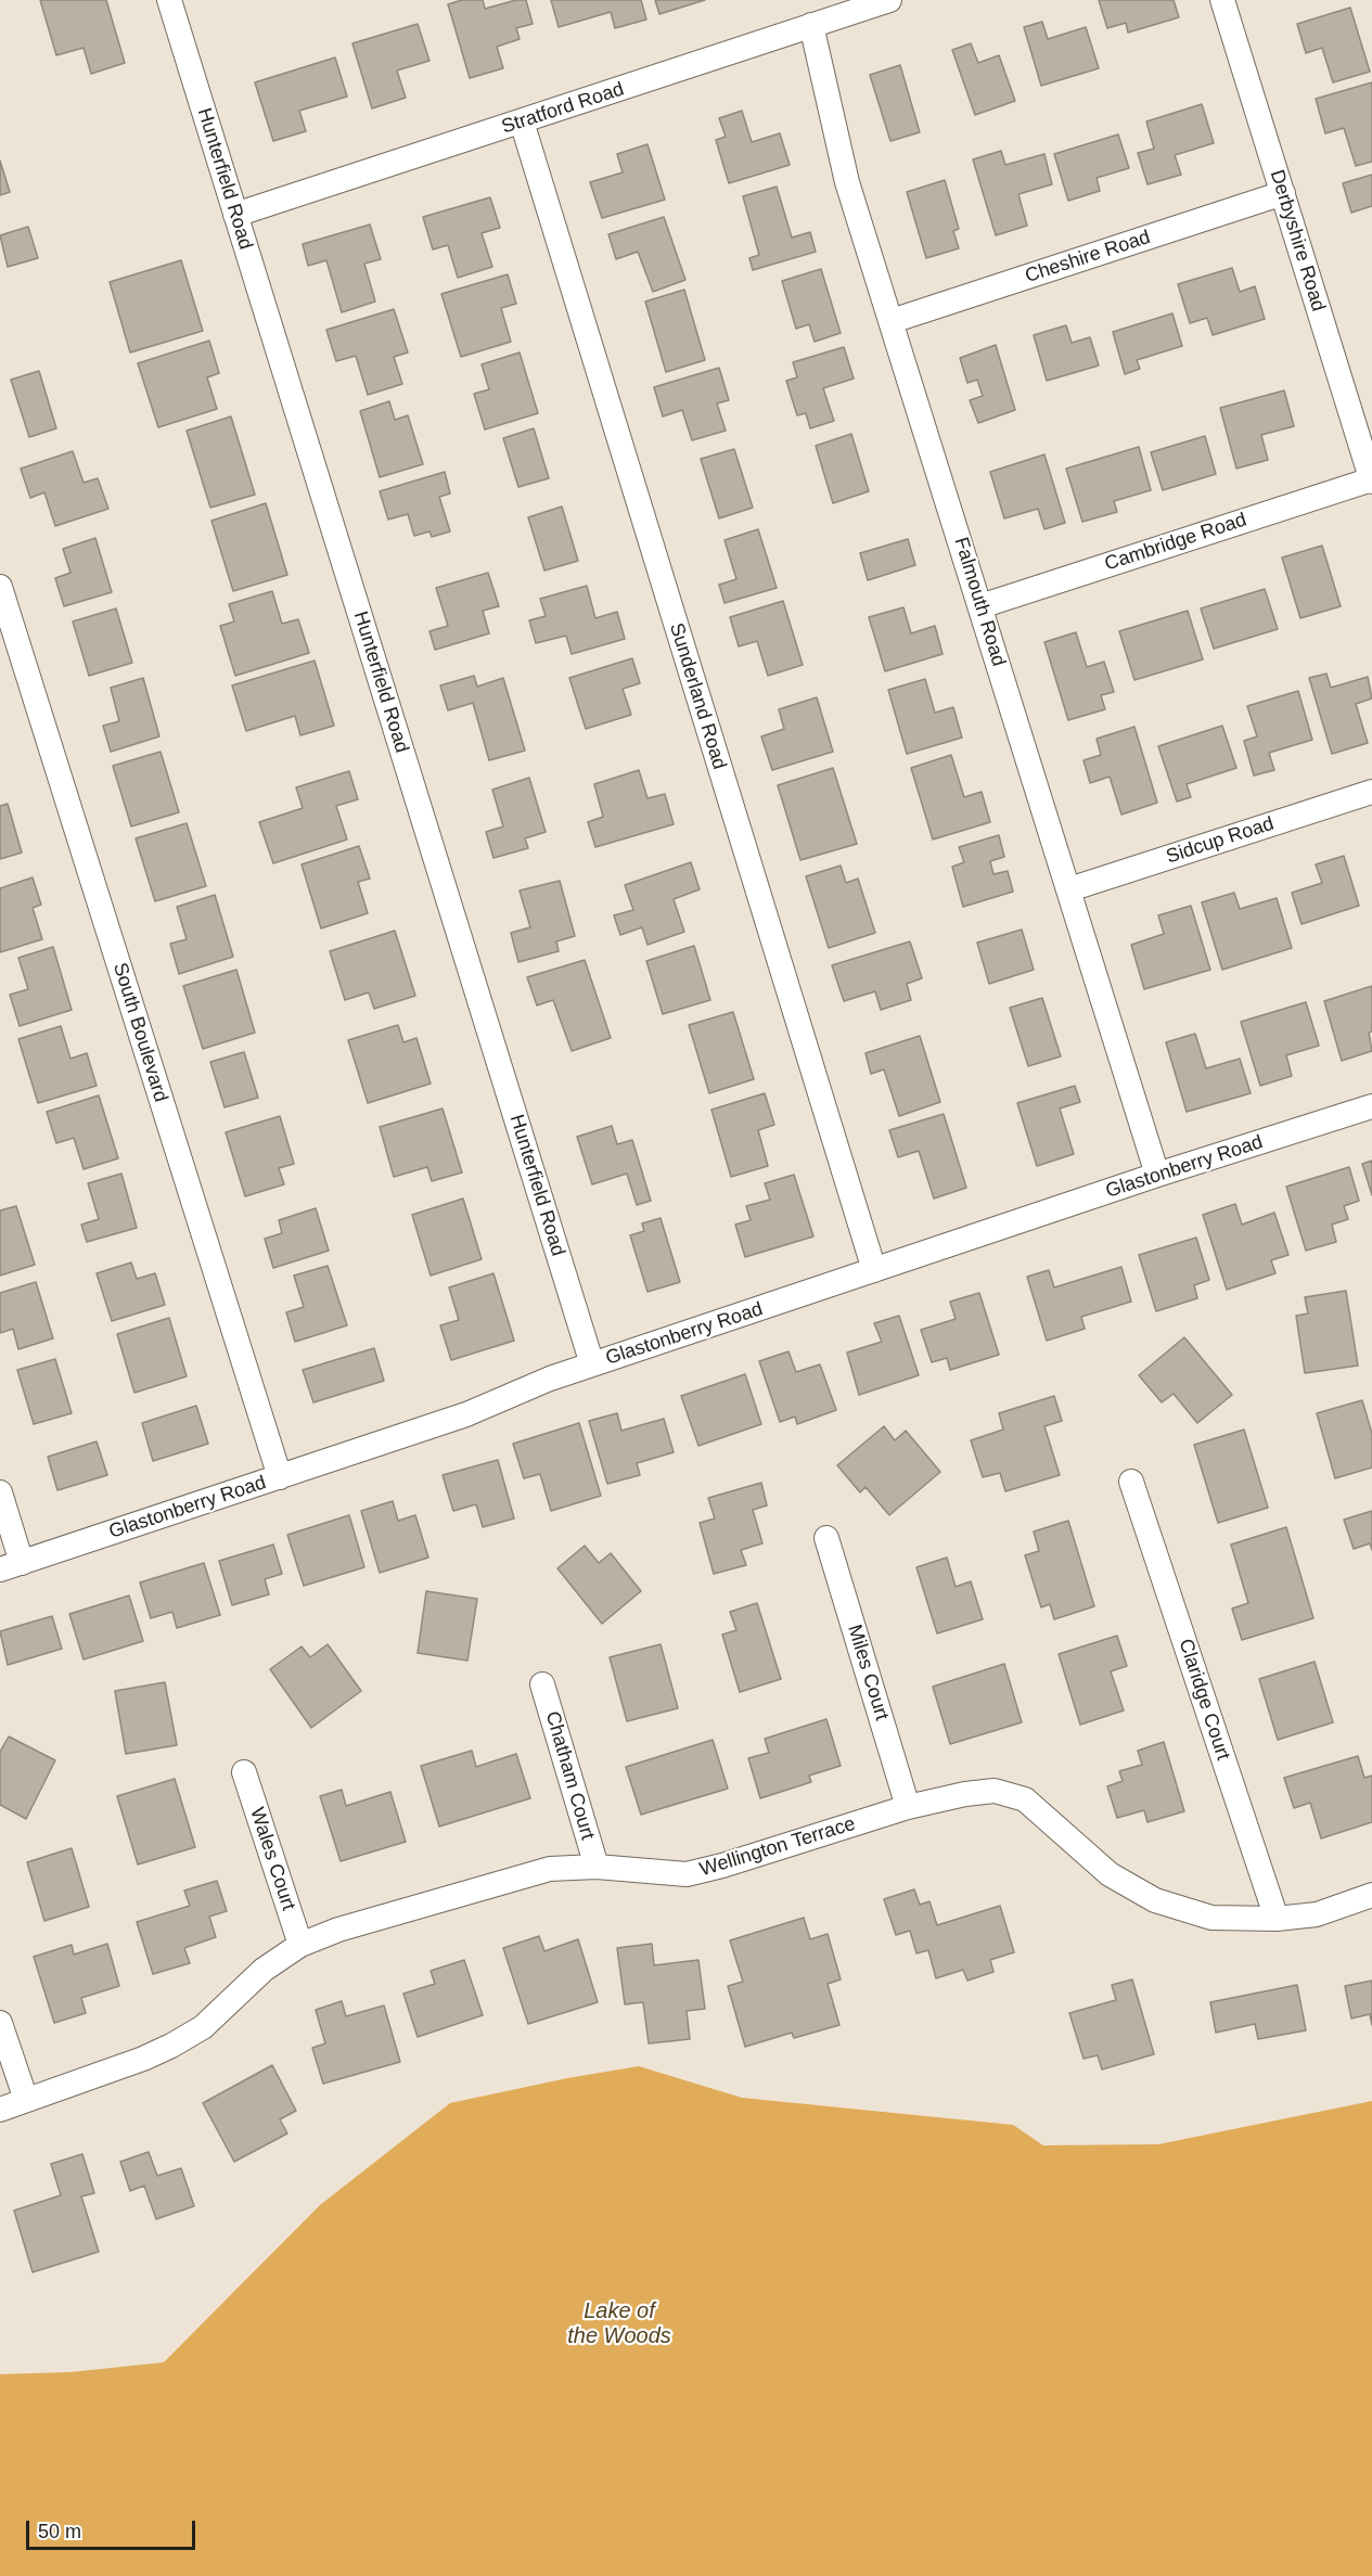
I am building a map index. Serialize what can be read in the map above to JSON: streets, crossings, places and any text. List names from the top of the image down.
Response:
{
  "streets": {
    "street": [
      "Stratford Road",
      "Hunterfield Road",
      "Derbyshire Road",
      "Cheshire Road",
      "Cambridge Road",
      "Falmouth Road",
      "Sunderland Road",
      "Sidcup Road",
      "South Boulevard",
      "Glastonberry Road",
      "Miles Court",
      "Claridge Court",
      "Chatham Court",
      "Wellington Terrace",
      "Wales Court"
    ]
  },
  "crossings": [
    ["Stratford Road", "Hunterfield Road"],
    ["Stratford Road", "Falmouth Road"],
    ["Stratford Road", "Sunderland Road"],
    ["Hunterfield Road", "Glastonberry Road"],
    ["Derbyshire Road", "Cheshire Road"],
    ["Derbyshire Road", "Cambridge Road"],
    ["Cheshire Road", "Falmouth Road"],
    ["Cambridge Road", "Falmouth Road"],
    ["Falmouth Road", "Sidcup Road"],
    ["Falmouth Road", "Glastonberry Road"],
    ["Sunderland Road", "Glastonberry Road"],
    ["South Boulevard", "Glastonberry Road"],
    ["Miles Court", "Wellington Terrace"],
    ["Claridge Court", "Wellington Terrace"],
    ["Chatham Court", "Wellington Terrace"],
    ["Wellington Terrace", "Wales Court"]
  ],
  "water": ["Lake of the Woods"],
  "scale_bar": "50 m"
}
